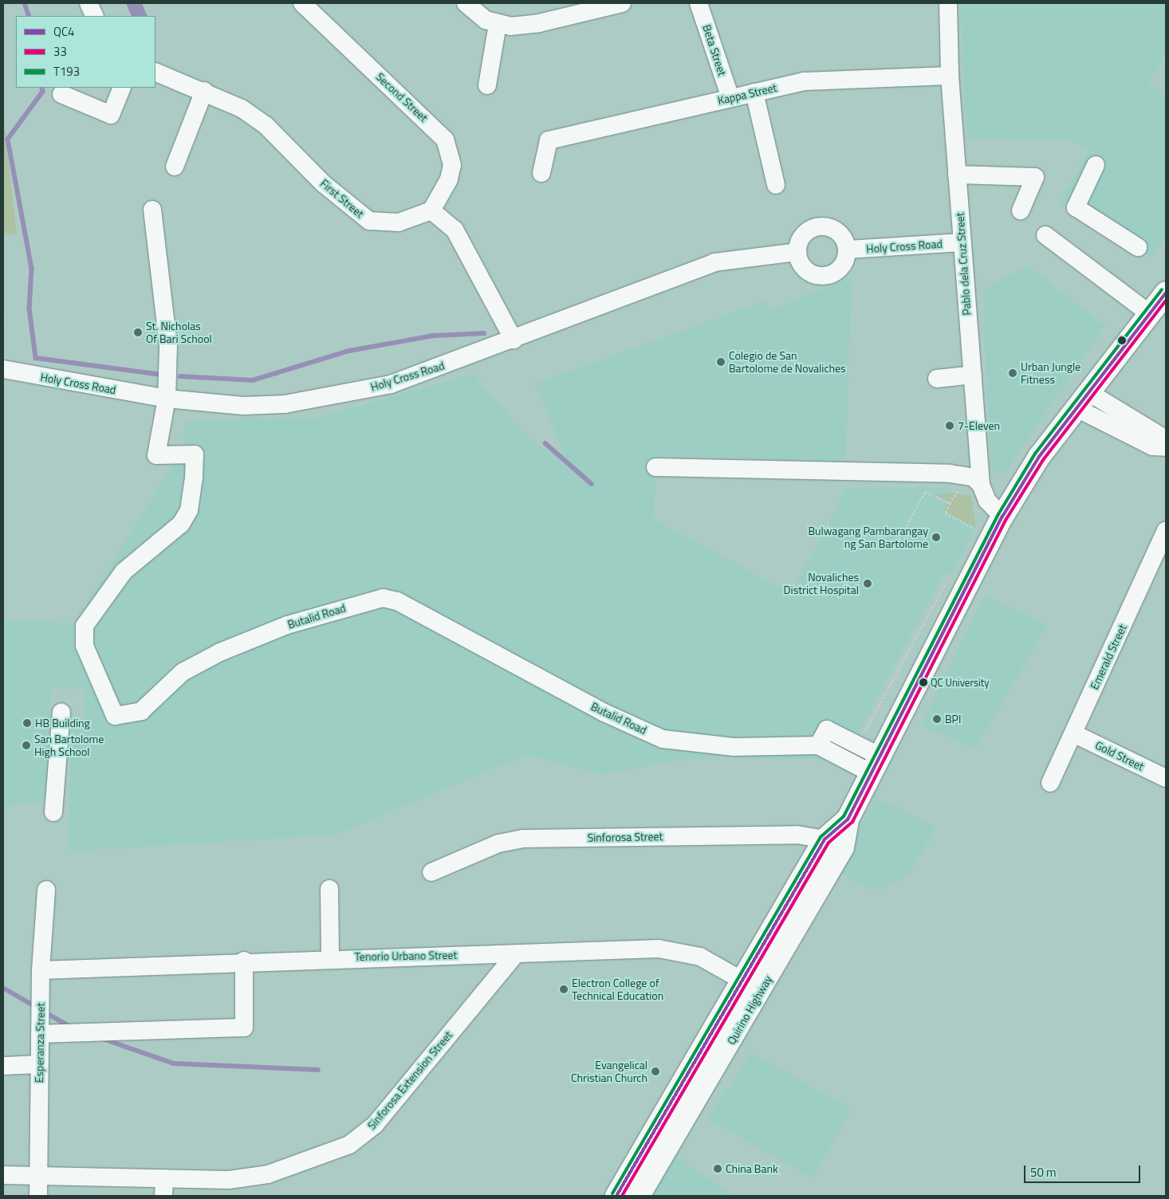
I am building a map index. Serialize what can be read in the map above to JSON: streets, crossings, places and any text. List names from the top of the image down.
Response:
{
  "streets": {
    "main road": ["Quirino Highway"],
    "street": [
      "Beta Street",
      "Kappa Street",
      "Second Street",
      "First Street",
      "Holy Cross Road",
      "Pablo dela Cruz Street",
      "Butalid Road",
      "Emerald Street",
      "Gold Street",
      "Sinforosa Street",
      "Tenorio Urbano Street",
      "Esperanza Street",
      "Sinforosa Extension Street"
    ]
  },
  "crossings": [
    ["Beta Street", "Kappa Street"],
    ["Kappa Street", "Pablo dela Cruz Street"],
    ["Second Street", "First Street"],
    ["Holy Cross Road", "Pablo dela Cruz Street"],
    ["Holy Cross Road", "Butalid Road"],
    ["Pablo dela Cruz Street", "Quirino Highway"],
    ["Butalid Road", "Quirino Highway"],
    ["Emerald Street", "Gold Street"],
    ["Sinforosa Street", "Quirino Highway"],
    ["Tenorio Urbano Street", "Quirino Highway"],
    ["Tenorio Urbano Street", "Esperanza Street"],
    ["Tenorio Urbano Street", "Sinforosa Extension Street"],
    ["Esperanza Street", "Sinforosa Extension Street"]
  ],
  "places": [
    "St. Nicholas Of Bari School",
    "Colegio de San Bartolome de Novaliches",
    "Urban Jungle Fitness",
    "7-Eleven",
    "Bulwagang Pambarangay ng San Bartolome",
    "Novaliches District Hospital",
    "QC University",
    "BPI",
    "HB Building",
    "San Bartolome High School",
    "Electron College of Technical Education",
    "Evangelical Christian Church",
    "China Bank"
  ],
  "lines": ["transit line T193", "transit line QC4", "transit line 33"],
  "legend": ["QC4", "33", "T193"],
  "scale_bar": "50 m"
}
